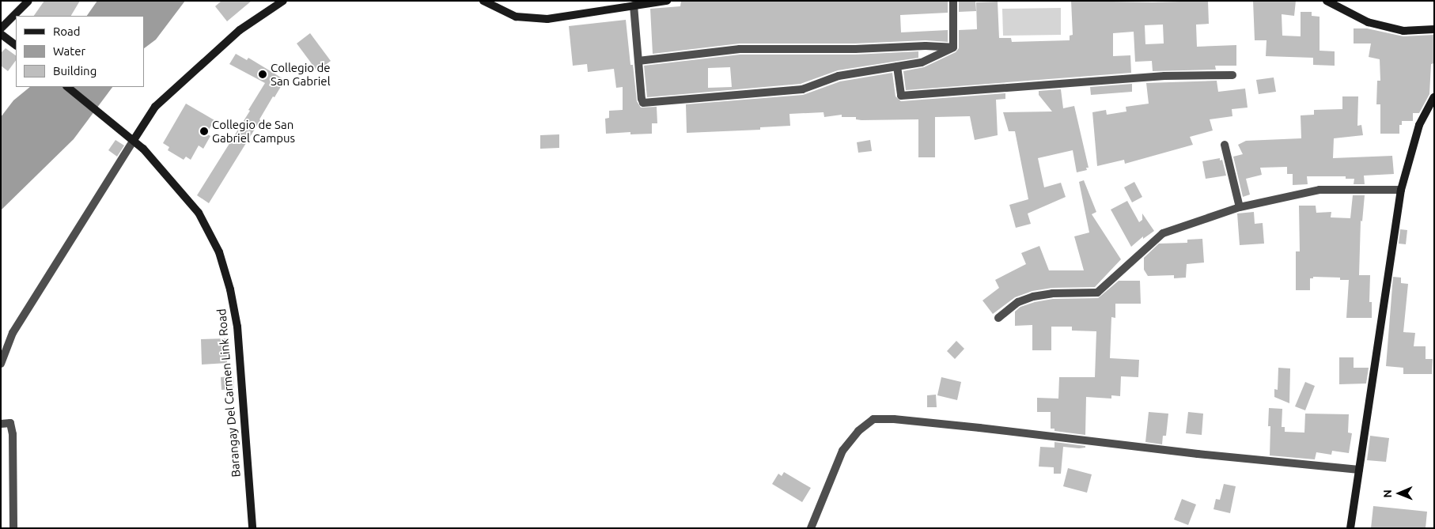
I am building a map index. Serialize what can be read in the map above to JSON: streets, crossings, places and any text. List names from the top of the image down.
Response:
{
  "streets": {
    "street": ["Barangay Del Carmen Link Road"]
  },
  "places": ["Collegio de San Gabriel", "Collegio de San Gabriel Campus"],
  "legend": ["Road", "Water", "Building"],
  "north": "left"
}
